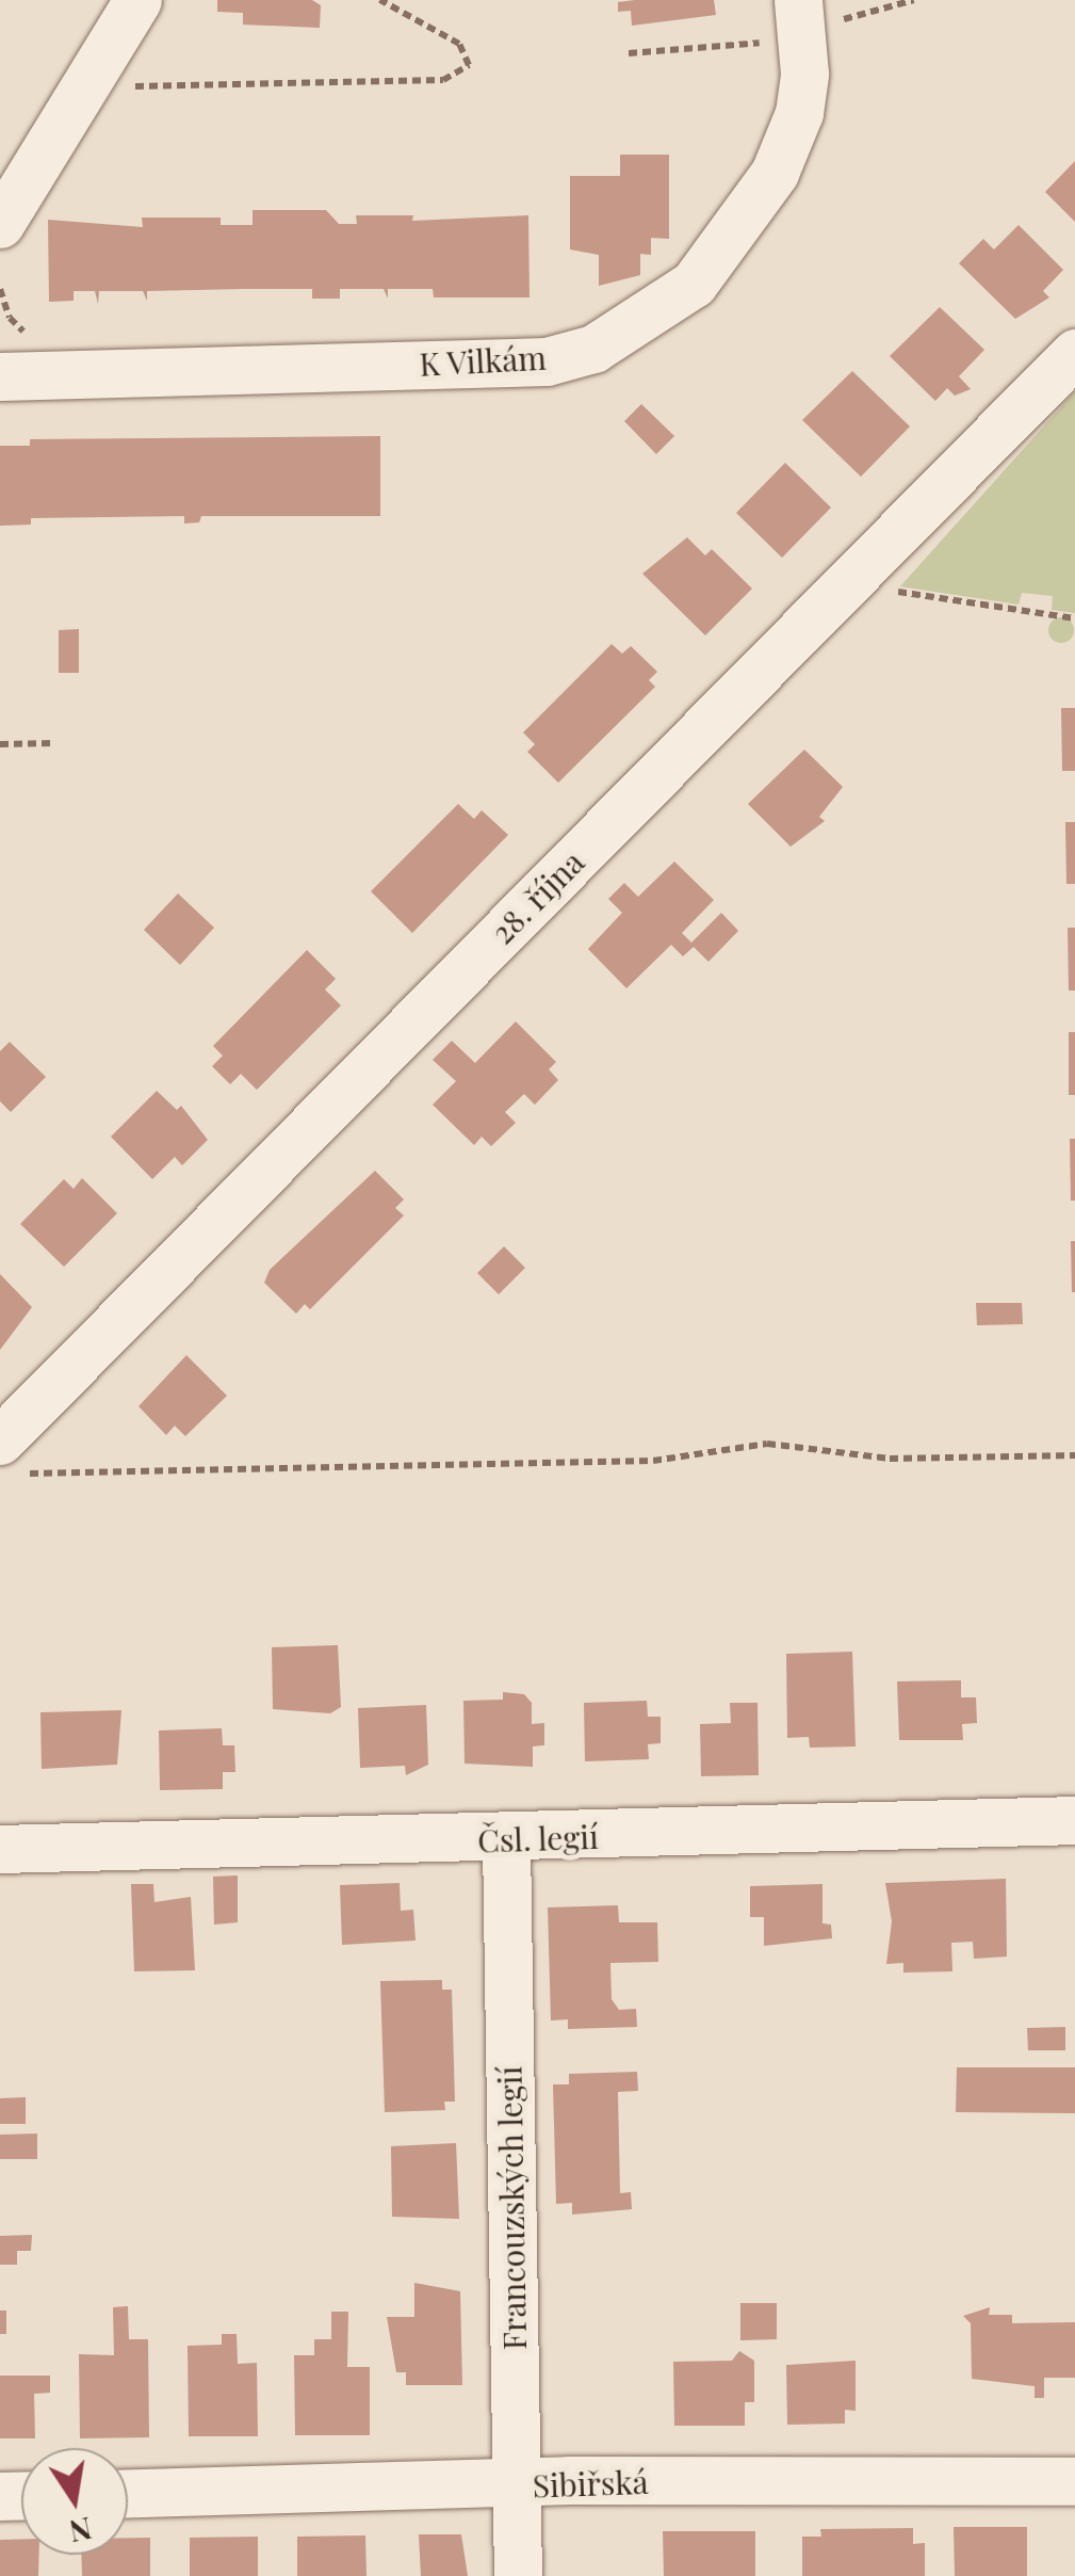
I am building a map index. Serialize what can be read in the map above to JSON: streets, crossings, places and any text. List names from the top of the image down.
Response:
{
  "streets": {
    "street": [
      "K Vilkám",
      "28. října",
      "Čsl. legií",
      "Francouzských legií",
      "Sibiřská"
    ]
  },
  "crossings": [
    ["Čsl. legií", "Francouzských legií"],
    ["Francouzských legií", "Sibiřská"]
  ],
  "north": "bottom"
}
